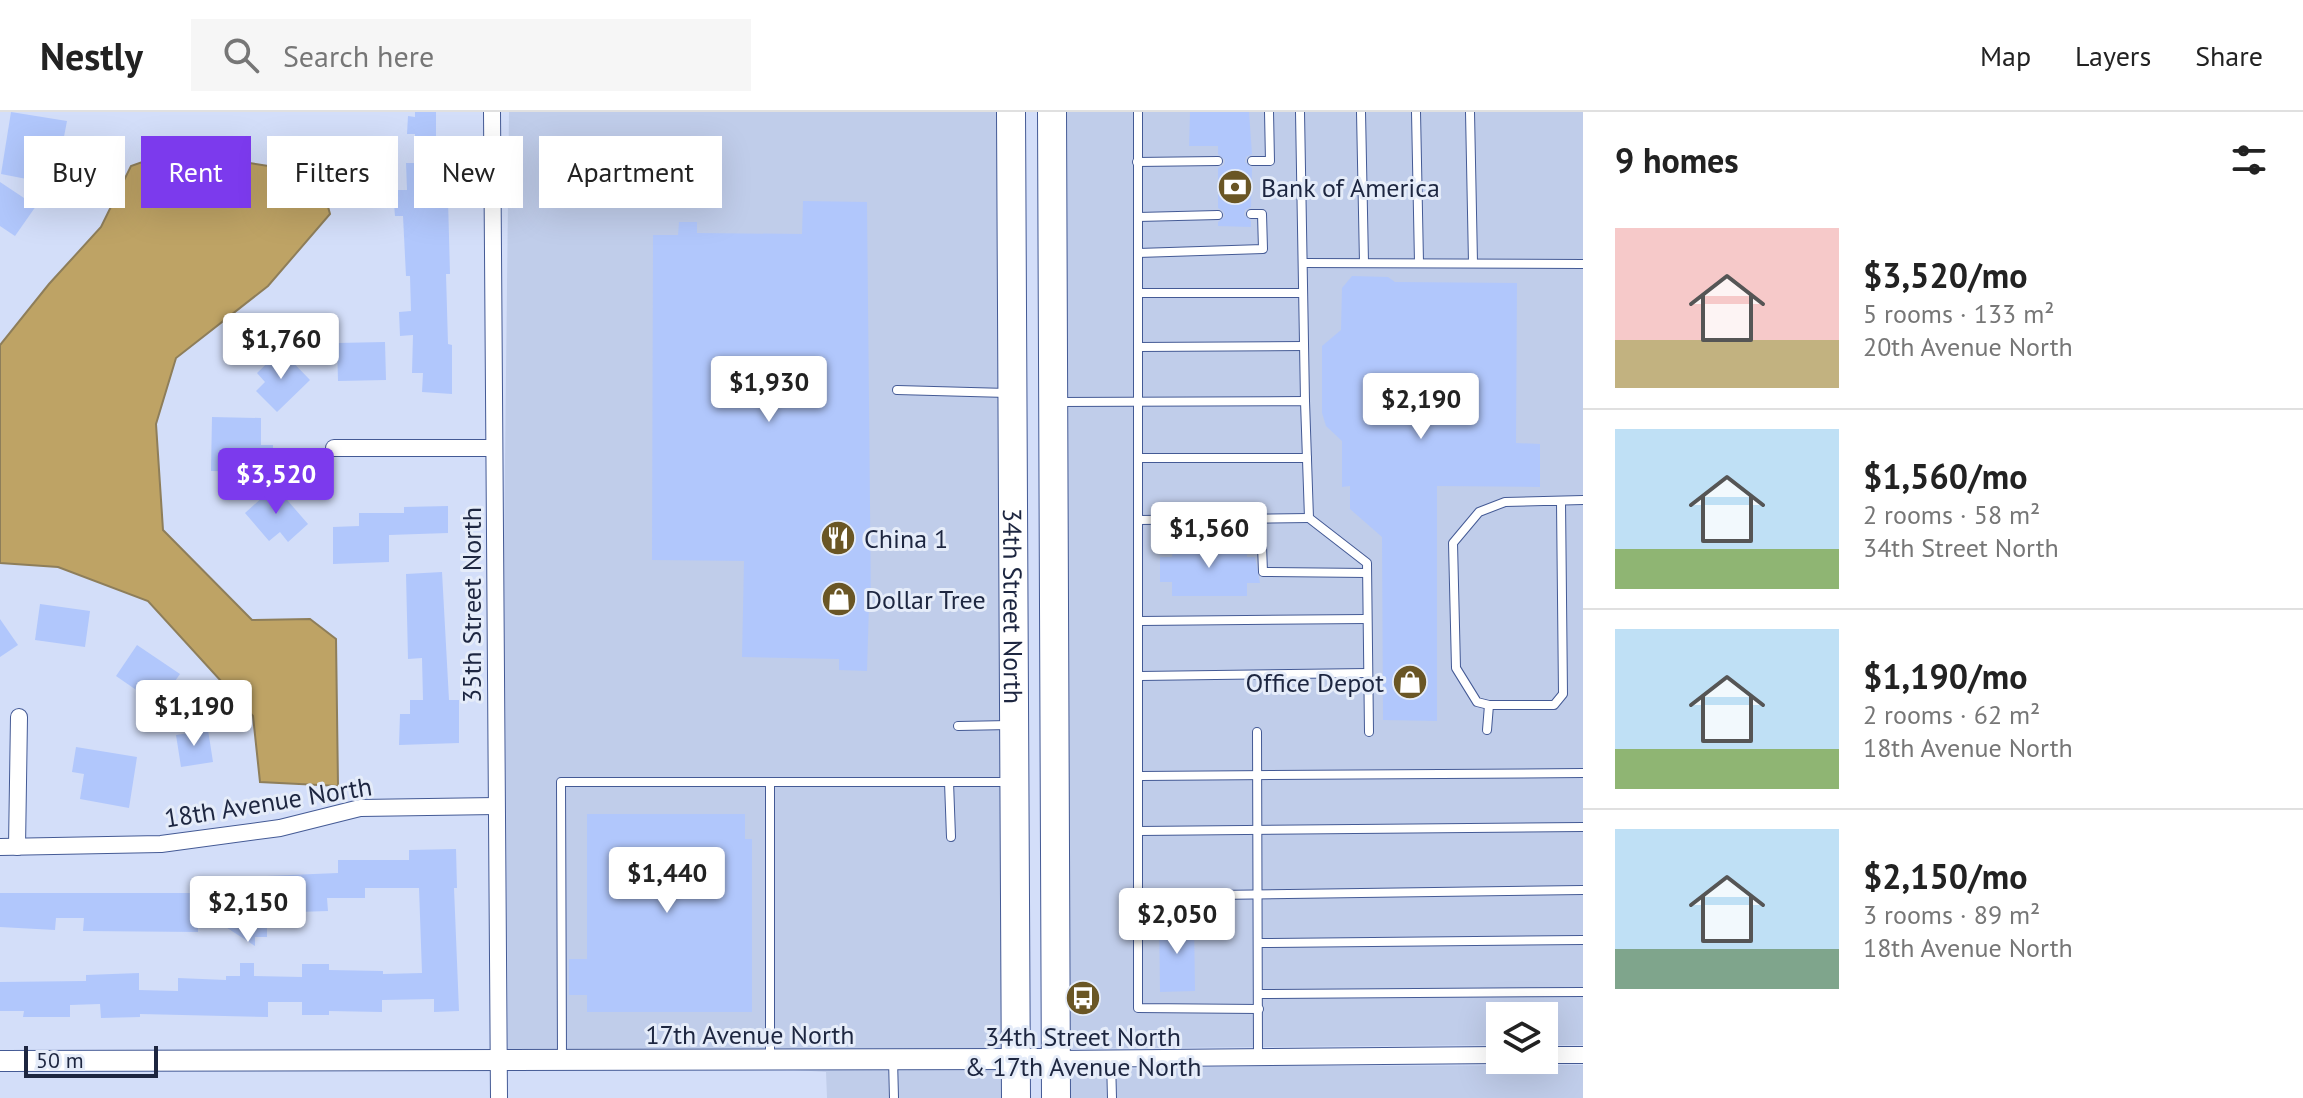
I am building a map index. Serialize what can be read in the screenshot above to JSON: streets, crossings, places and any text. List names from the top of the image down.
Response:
{
  "streets": {
    "highway": ["34th Street North"],
    "street": ["35th Street North", "18th Avenue North", "17th Avenue North"]
  },
  "crossings": [
    ["35th Street North", "18th Avenue North"],
    ["35th Street North", "17th Avenue North"],
    ["34th Street North", "17th Avenue North"]
  ],
  "places": {
    "bank": ["Bank of America"],
    "restaurant": ["China 1"],
    "shop": ["Dollar Tree", "Office Depot"],
    "bus stop": ["34th Street North & 17th Avenue North"]
  },
  "scale_bar": "50 m",
  "page": {
    "header": "Nestly",
    "search": "Search here",
    "nav": ["Map", "Layers", "Share"],
    "heading": "9 homes",
    "chip": [
      "Buy",
      "Rent",
      "Filters",
      "New",
      "Apartment"
    ],
    "list": [
      {
        "name": "$3,520/mo",
        "note": "5 rooms · 133 m² · 20th Avenue North"
      },
      {
        "name": "$1,560/mo",
        "note": "2 rooms · 58 m² · 34th Street North"
      },
      {
        "name": "$1,190/mo",
        "note": "2 rooms · 62 m² · 18th Avenue North"
      },
      {
        "name": "$2,150/mo",
        "note": "3 rooms · 89 m² · 18th Avenue North"
      }
    ],
    "price": [
      "$1,760",
      "$1,930",
      "$2,190",
      "$3,520",
      "$1,560",
      "$1,190",
      "$1,440",
      "$2,150",
      "$2,050"
    ],
    "scale": "50 m"
  }
}
